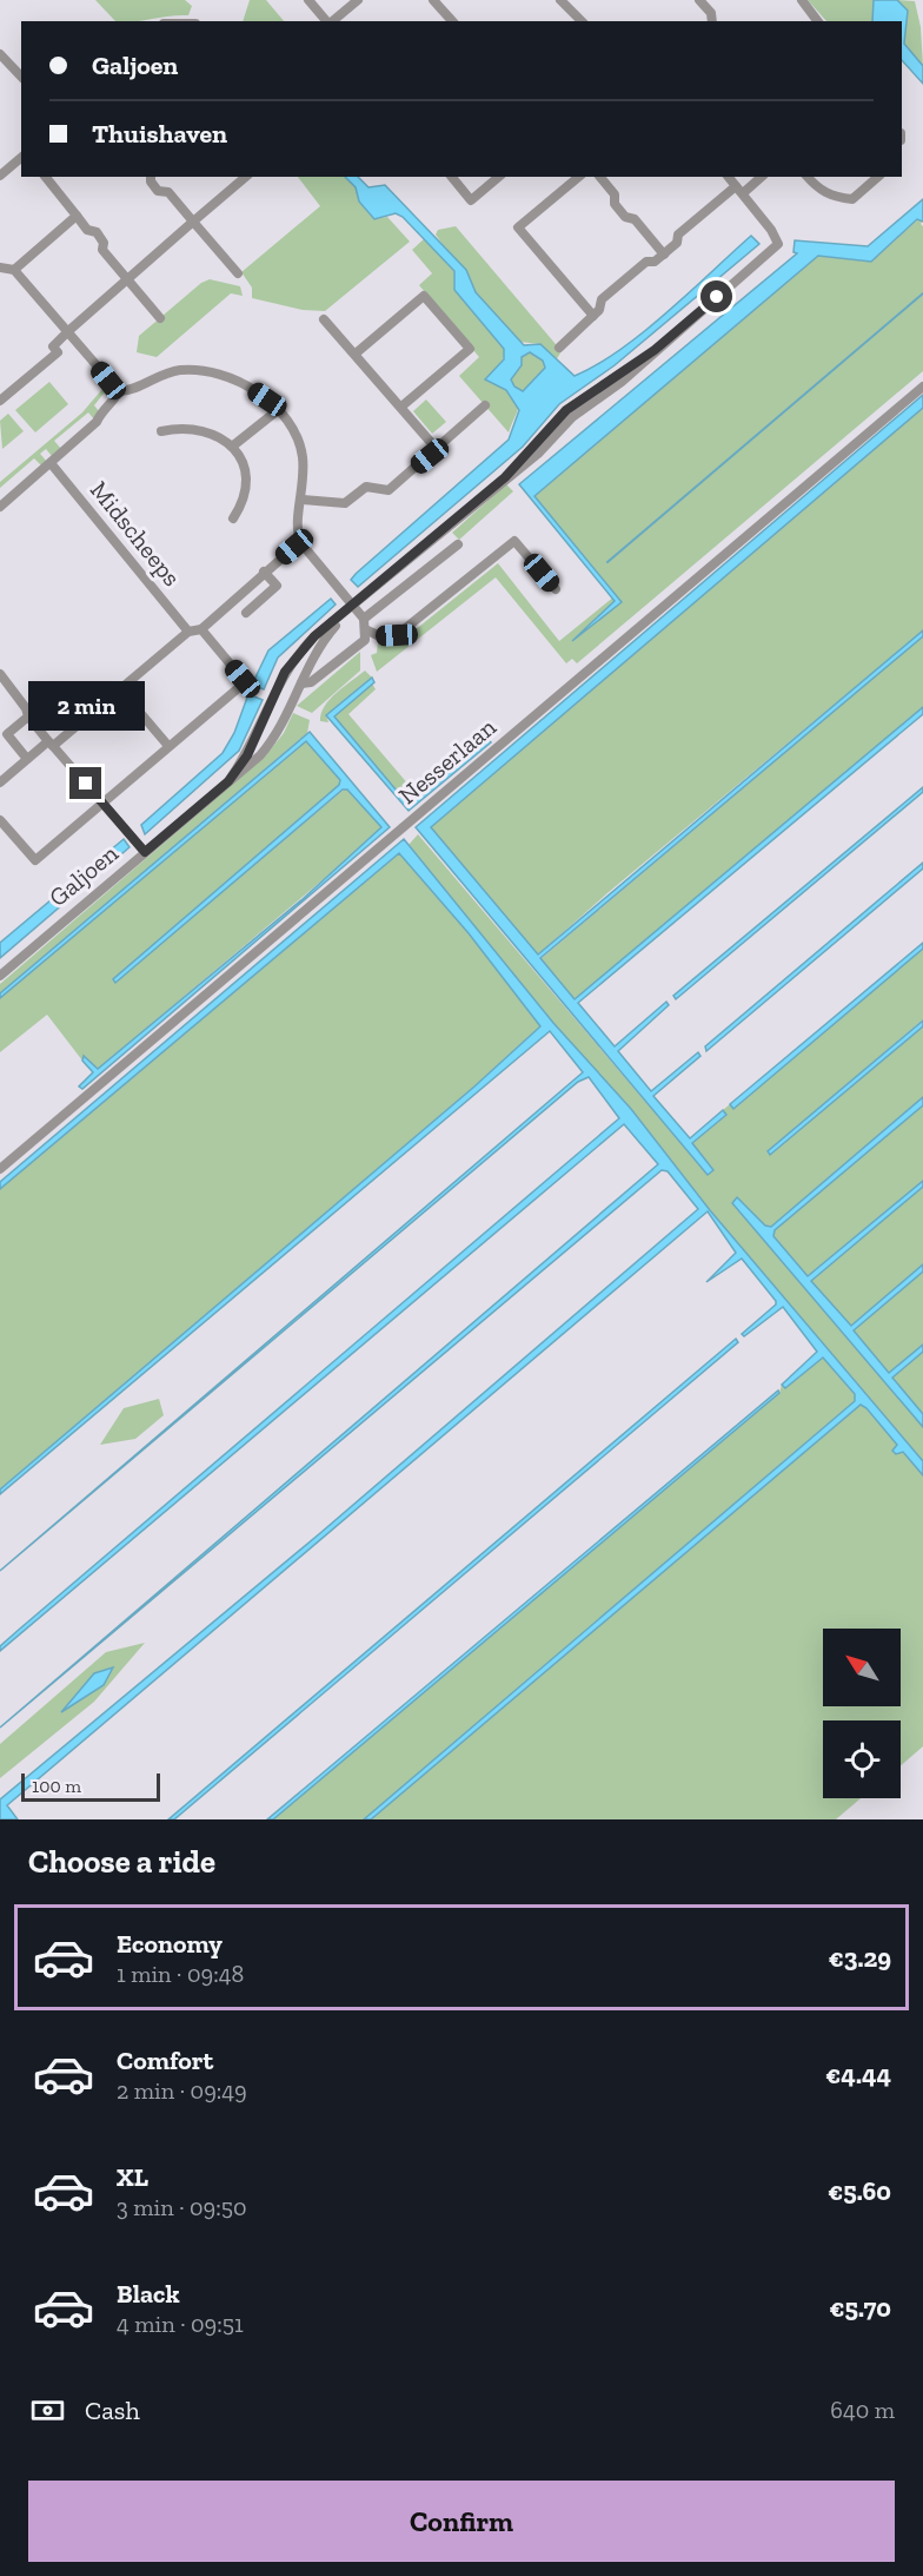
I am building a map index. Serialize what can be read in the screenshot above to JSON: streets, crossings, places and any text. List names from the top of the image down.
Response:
{
  "streets": {
    "street": ["Midscheeps", "Nesserlaan", "Galjoen"]
  },
  "scale_bar": "100 m",
  "north": "top left",
  "page": {
    "banner": ["Galjoen", "Thuishaven"],
    "bubble": "2 min",
    "scale": "100 m",
    "heading": "Choose a ride",
    "list": [
      {
        "name": "Economy",
        "note": "1 min · 09:48",
        "value": "€3.29"
      },
      {
        "name": "Comfort",
        "note": "2 min · 09:49",
        "value": "€4.44"
      },
      {
        "name": "XL",
        "note": "3 min · 09:50",
        "value": "€5.60"
      },
      {
        "name": "Black",
        "note": "4 min · 09:51",
        "value": "€5.70"
      }
    ],
    "pay": ["Cash", "640 m"],
    "buttons": "Confirm"
  }
}
